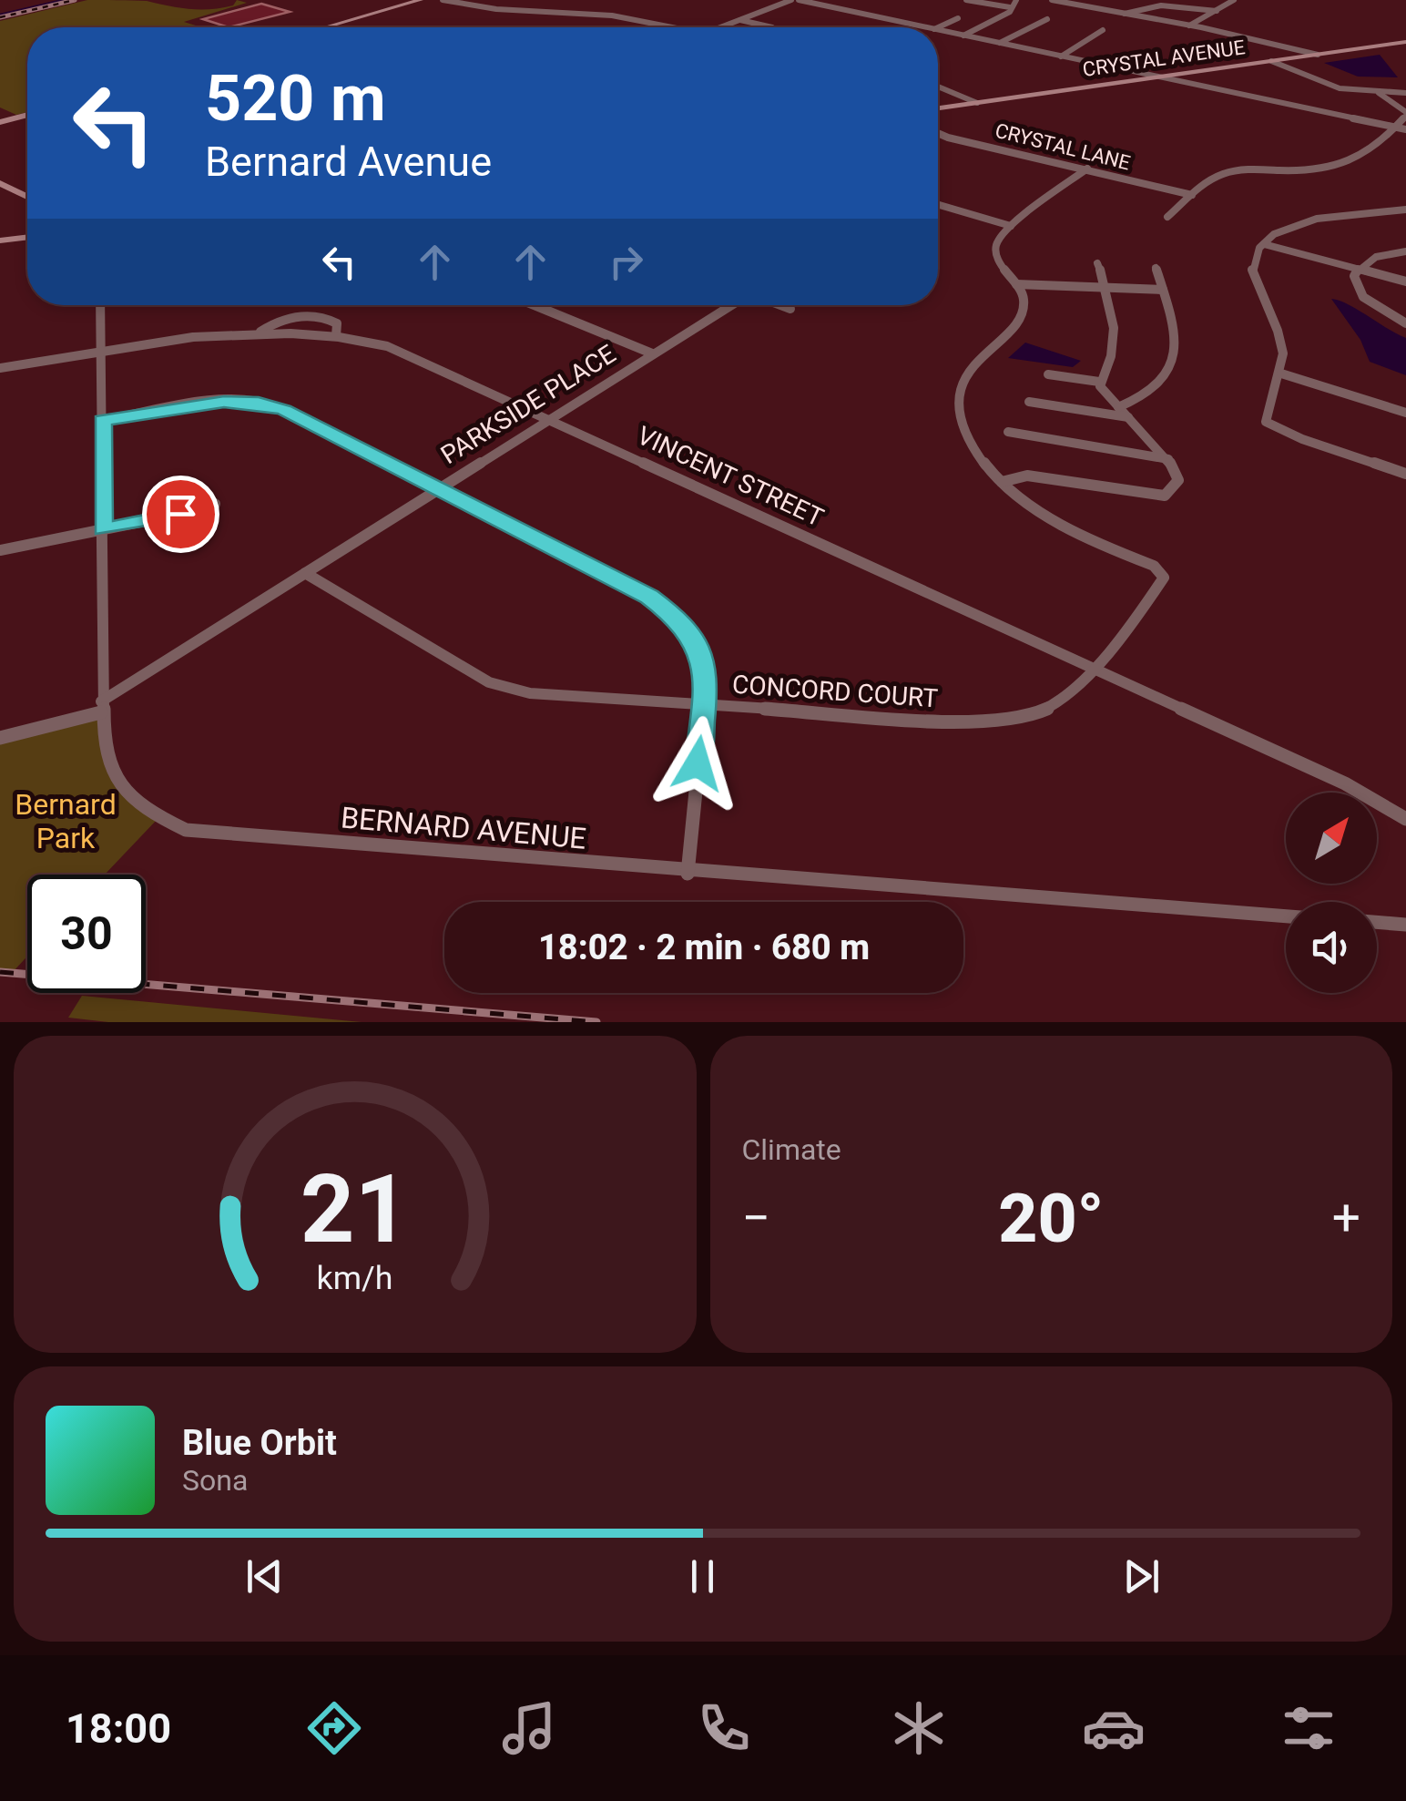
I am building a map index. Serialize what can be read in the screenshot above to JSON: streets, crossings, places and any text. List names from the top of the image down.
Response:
{
  "streets": {
    "street": [
      "CRYSTAL AVENUE",
      "CRYSTAL LANE",
      "PARKSIDE PLACE",
      "VINCENT STREET",
      "CONCORD COURT",
      "BERNARD AVENUE"
    ]
  },
  "crossings": [
    ["PARKSIDE PLACE", "VINCENT STREET"],
    ["PARKSIDE PLACE", "CONCORD COURT"],
    ["PARKSIDE PLACE", "BERNARD AVENUE"],
    ["VINCENT STREET", "CONCORD COURT"],
    ["VINCENT STREET", "BERNARD AVENUE"]
  ],
  "parks": ["Bernard Park"],
  "north": "top right",
  "page": {
    "turn": ["520 m", "Bernard Avenue"],
    "limit": "30",
    "trip": "18:02 · 2 min · 680 m",
    "tile": "Climate",
    "heat": ["−", "20°", "+"],
    "song": ["Blue Orbit", "Sona"],
    "tabs": "18:00",
    "gauge": ["21", "km/h"]
  }
}
